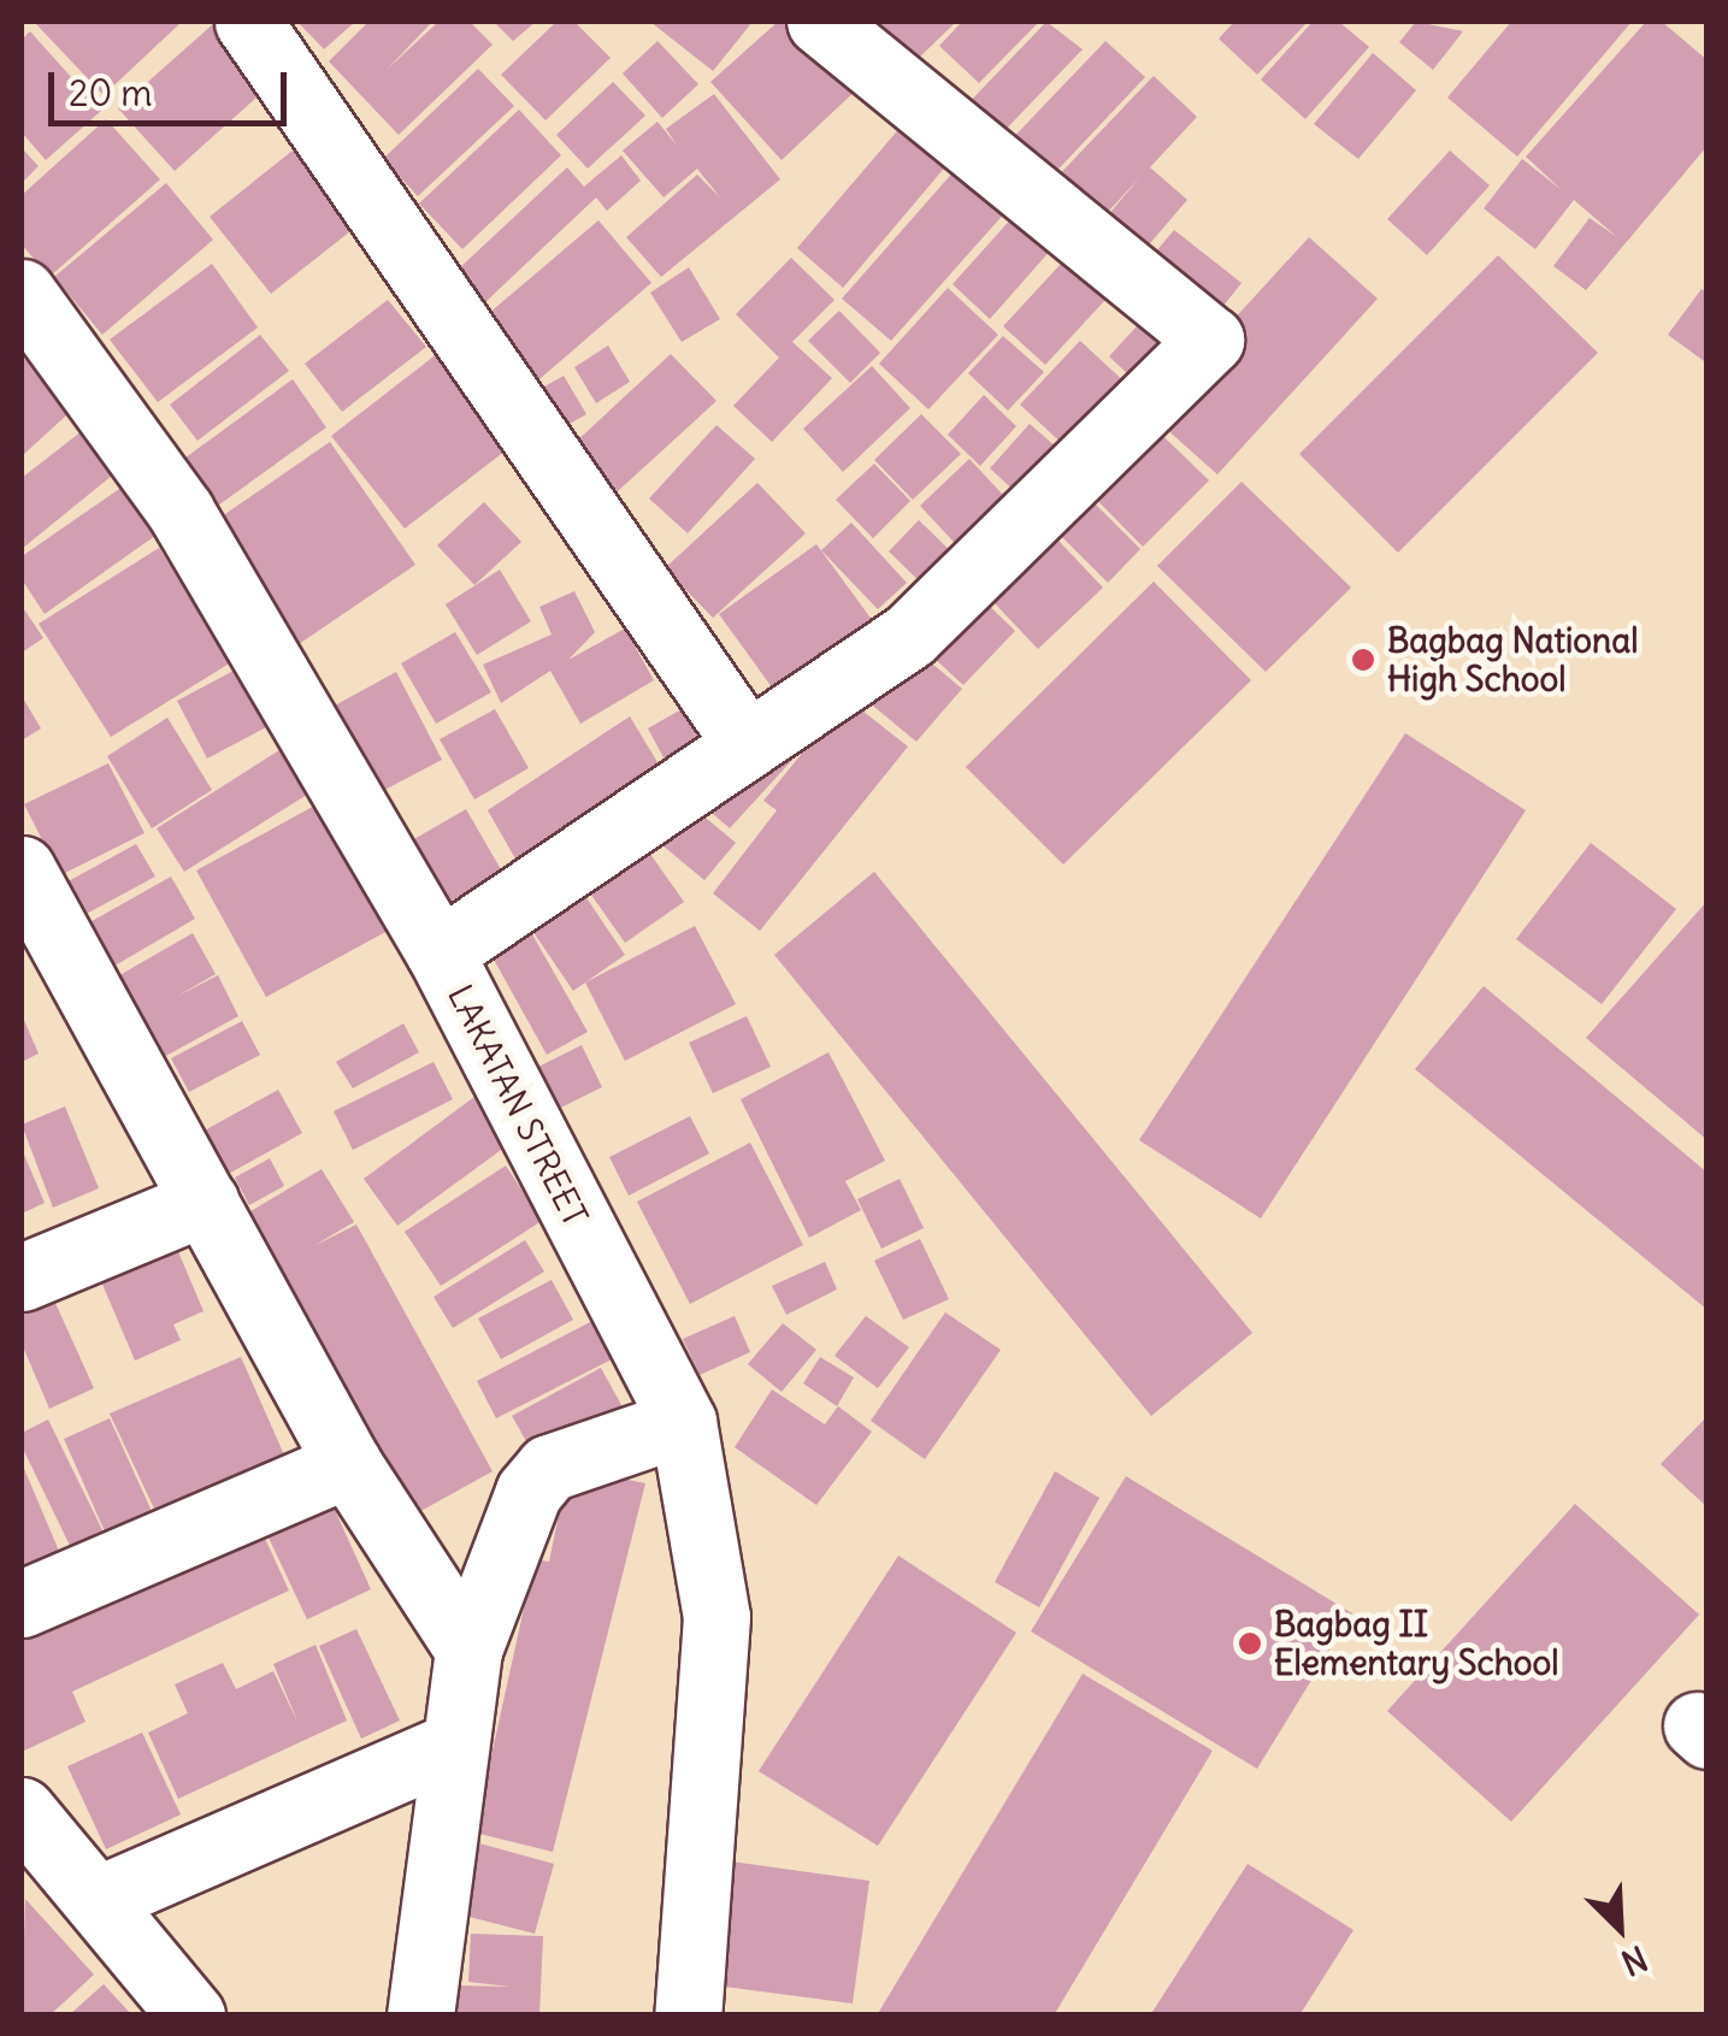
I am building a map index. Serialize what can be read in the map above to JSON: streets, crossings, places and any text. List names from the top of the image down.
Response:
{
  "streets": {
    "street": ["LAKATAN STREET"]
  },
  "places": ["Bagbag National High School", "Bagbag II Elementary School"],
  "scale_bar": "20 m",
  "north": "bottom right"
}
